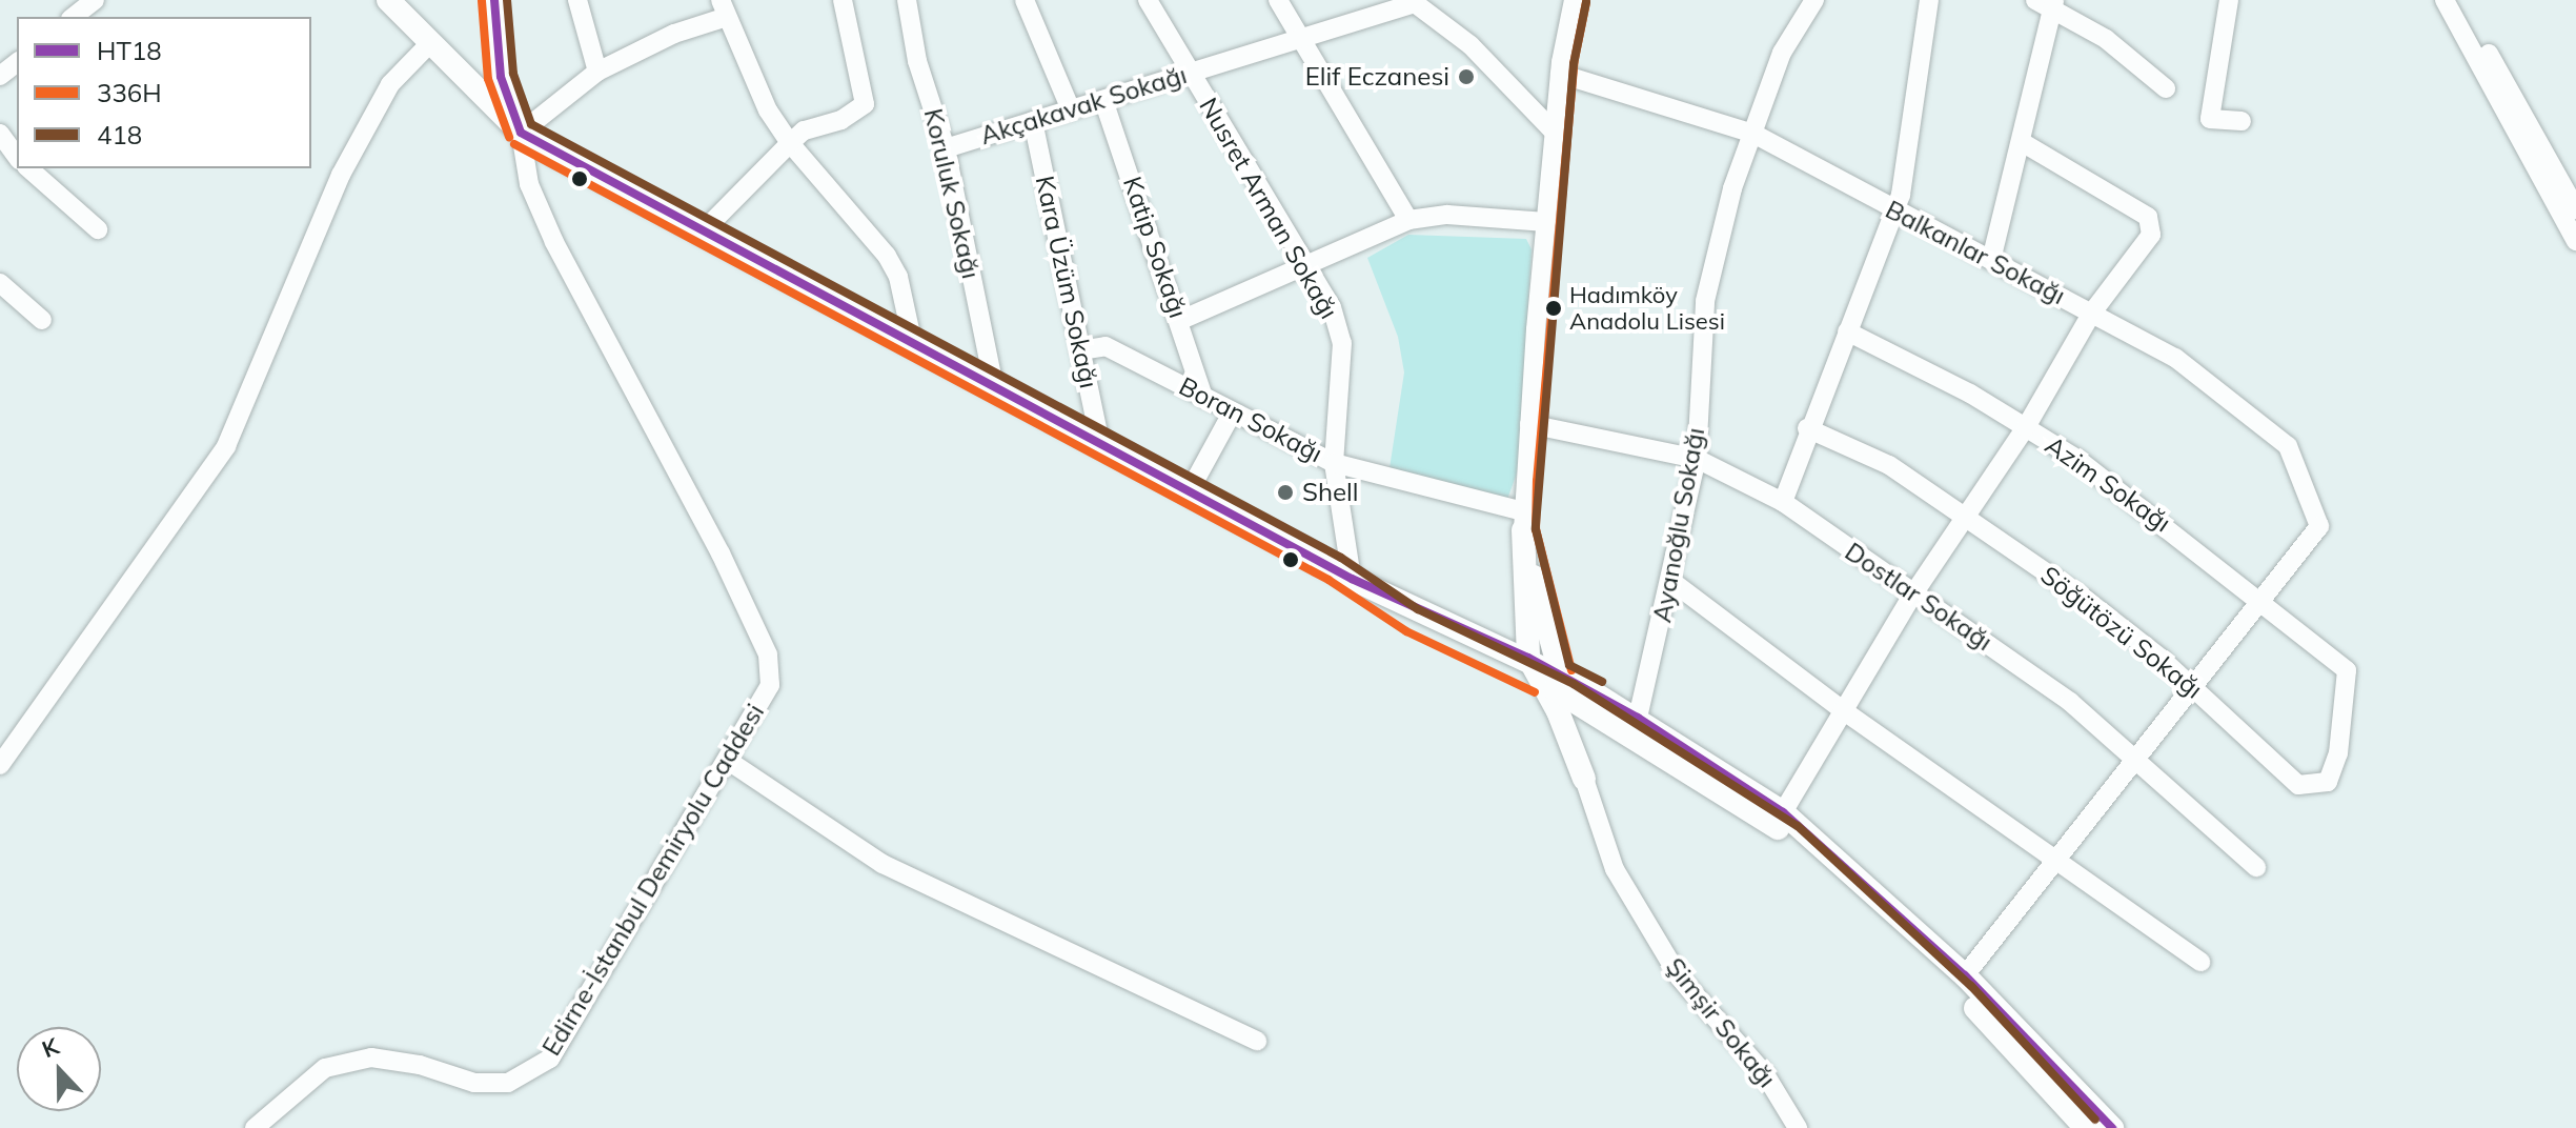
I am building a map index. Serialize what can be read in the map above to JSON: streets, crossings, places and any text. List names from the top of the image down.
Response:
{
  "streets": {
    "street": [
      "Akçakavak Sokağı",
      "Koruluk Sokağı",
      "Nusret Arman Sokağı",
      "Katip Sokağı",
      "Balkanlar Sokağı",
      "Kara Üzüm Sokağı",
      "Boran Sokağı",
      "Azim Sokağı",
      "Ayanoğlu Sokağı",
      "Dostlar Sokağı",
      "Söğütözü Sokağı",
      "Edirne-İstanbul Demiryolu Caddesi",
      "Şimşir Sokağı"
    ]
  },
  "crossings": [
    ["Akçakavak Sokağı", "Koruluk Sokağı"],
    ["Akçakavak Sokağı", "Nusret Arman Sokağı"],
    ["Akçakavak Sokağı", "Katip Sokağı"],
    ["Akçakavak Sokağı", "Kara Üzüm Sokağı"],
    ["Nusret Arman Sokağı", "Boran Sokağı"],
    ["Katip Sokağı", "Boran Sokağı"],
    ["Balkanlar Sokağı", "Azim Sokağı"],
    ["Balkanlar Sokağı", "Ayanoğlu Sokağı"],
    ["Kara Üzüm Sokağı", "Boran Sokağı"],
    ["Azim Sokağı", "Söğütözü Sokağı"],
    ["Ayanoğlu Sokağı", "Dostlar Sokağı"]
  ],
  "places": ["Elif Eczanesi", "Hadımköy Anadolu Lisesi", "Shell"],
  "lines": ["transit line HT18", "transit line 418", "transit line 336H"],
  "legend": ["HT18", "336H", "418"],
  "north": "top"
}
